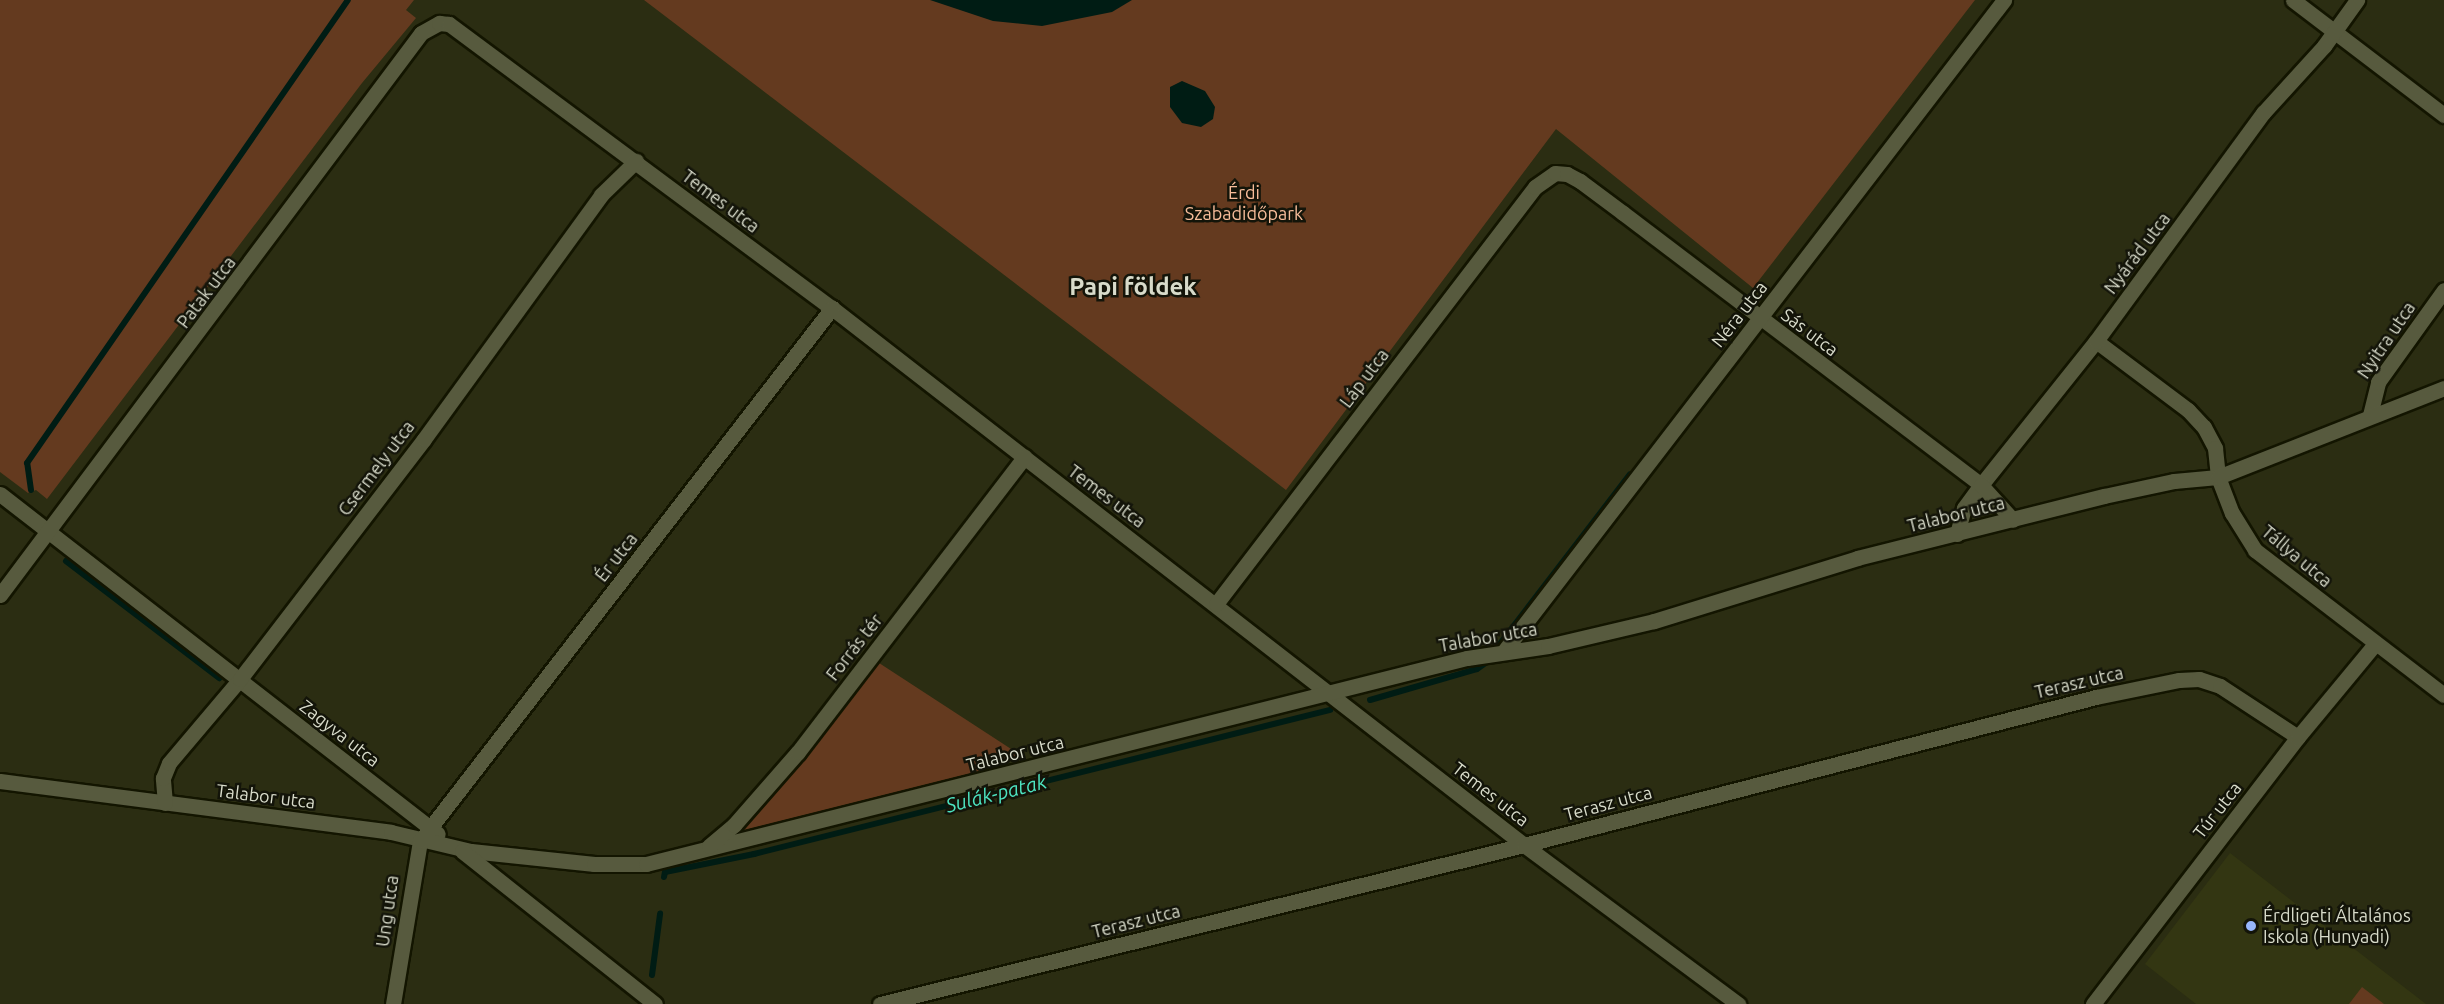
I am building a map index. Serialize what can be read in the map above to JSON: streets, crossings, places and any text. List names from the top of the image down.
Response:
{
  "streets": {
    "street": [
      "Temes utca",
      "Nyárád utca",
      "Patak utca",
      "Néra utca",
      "Sás utca",
      "Nyitra utca",
      "Láp utca",
      "Csermely utca",
      "Talabor utca",
      "Tállya utca",
      "Ér utca",
      "Forrás tér",
      "Terasz utca",
      "Zagyva utca",
      "Túr utca",
      "Ung utca"
    ]
  },
  "crossings": [
    ["Temes utca", "Patak utca"],
    ["Temes utca", "Láp utca"],
    ["Temes utca", "Csermely utca"],
    ["Temes utca", "Talabor utca"],
    ["Temes utca", "Ér utca"],
    ["Temes utca", "Forrás tér"],
    ["Temes utca", "Terasz utca"],
    ["Nyárád utca", "Sás utca"],
    ["Nyárád utca", "Talabor utca"],
    ["Nyárád utca", "Tállya utca"],
    ["Patak utca", "Zagyva utca"],
    ["Néra utca", "Sás utca"],
    ["Néra utca", "Talabor utca"],
    ["Sás utca", "Láp utca"],
    ["Sás utca", "Talabor utca"],
    ["Nyitra utca", "Talabor utca"],
    ["Csermely utca", "Talabor utca"],
    ["Csermely utca", "Zagyva utca"],
    ["Talabor utca", "Tállya utca"],
    ["Talabor utca", "Forrás tér"],
    ["Talabor utca", "Zagyva utca"],
    ["Talabor utca", "Ung utca"],
    ["Tállya utca", "Túr utca"],
    ["Ér utca", "Zagyva utca"],
    ["Ér utca", "Ung utca"],
    ["Terasz utca", "Túr utca"],
    ["Zagyva utca", "Ung utca"]
  ],
  "districts": ["Papi földek"],
  "water": ["Sulák-patak"],
  "parks": ["Érdi Szabadidőpark"],
  "places": ["Érdligeti Általános Iskola (Hunyadi)"]
}
